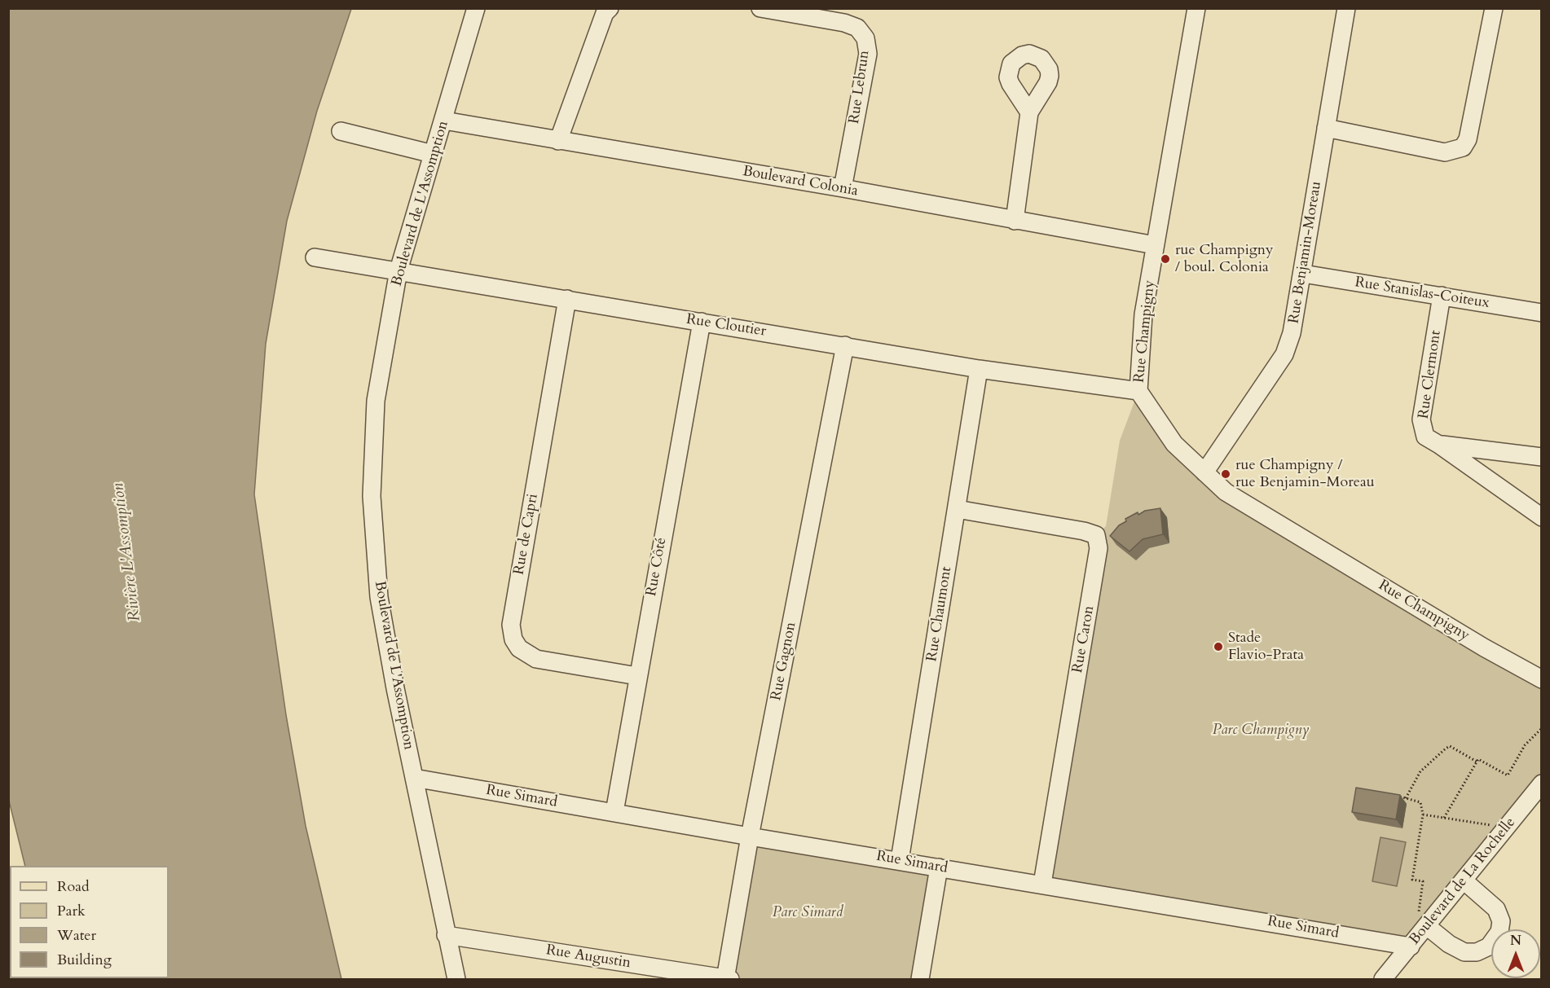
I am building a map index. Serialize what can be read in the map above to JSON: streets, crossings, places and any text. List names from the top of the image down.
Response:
{
  "streets": {
    "street": [
      "Rue Lebrun",
      "Boulevard Colonia",
      "Boulevard de L'Assomption",
      "Rue Benjamin-Moreau",
      "Rue Stanislas-Coiteux",
      "Rue Cloutier",
      "Rue Champigny",
      "Rue Clermont",
      "Rue de Capri",
      "Rue Côté",
      "Rue Chaumont",
      "Rue Caron",
      "Rue Gagnon",
      "Rue Simard",
      "Boulevard de La Rochelle",
      "Rue Augustin"
    ]
  },
  "crossings": [
    ["Rue Lebrun", "Boulevard Colonia"],
    ["Boulevard Colonia", "Boulevard de L'Assomption"],
    ["Boulevard Colonia", "Rue Champigny"],
    ["Boulevard de L'Assomption", "Rue Cloutier"],
    ["Boulevard de L'Assomption", "Rue Simard"],
    ["Boulevard de L'Assomption", "Rue Augustin"],
    ["Rue Benjamin-Moreau", "Rue Stanislas-Coiteux"],
    ["Rue Benjamin-Moreau", "Rue Champigny"],
    ["Rue Stanislas-Coiteux", "Rue Clermont"],
    ["Rue Cloutier", "Rue Champigny"],
    ["Rue Cloutier", "Rue de Capri"],
    ["Rue Cloutier", "Rue Côté"],
    ["Rue Cloutier", "Rue Chaumont"],
    ["Rue Cloutier", "Rue Gagnon"],
    ["Rue de Capri", "Rue Côté"],
    ["Rue Côté", "Rue Simard"],
    ["Rue Chaumont", "Rue Caron"],
    ["Rue Chaumont", "Rue Simard"],
    ["Rue Caron", "Rue Simard"],
    ["Rue Gagnon", "Rue Simard"],
    ["Rue Gagnon", "Rue Augustin"],
    ["Rue Simard", "Boulevard de La Rochelle"]
  ],
  "water": ["Rivière L'Assomption"],
  "parks": ["Parc Champigny", "Parc Simard"],
  "places": ["rue Champigny / boul. Colonia", "rue Champigny / rue Benjamin-Moreau", "Stade Flavio-Prata"],
  "legend": [
    "Road",
    "Park",
    "Water",
    "Building"
  ],
  "north": "top"
}
